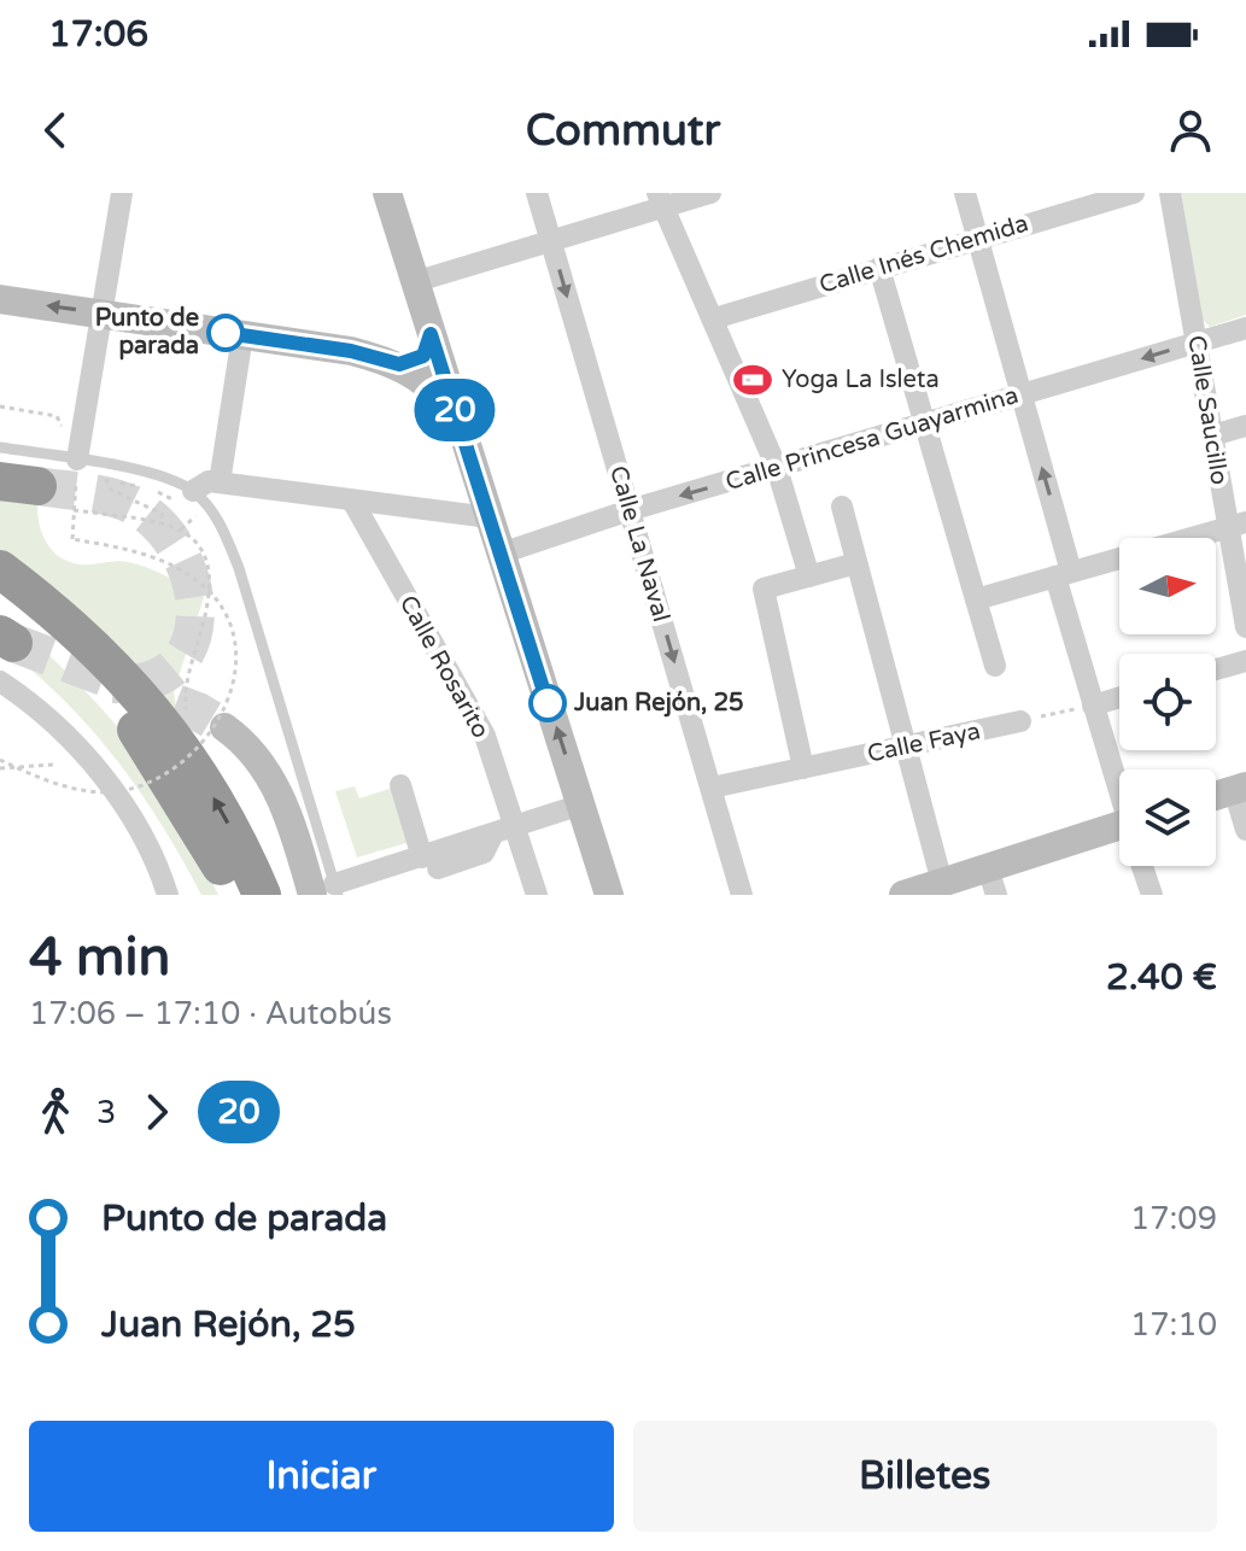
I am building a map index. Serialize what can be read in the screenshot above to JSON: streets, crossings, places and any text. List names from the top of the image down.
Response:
{
  "streets": {
    "street": [
      "Calle Inés Chemida",
      "Calle Saucillo",
      "Calle Princesa Guayarmina",
      "Calle La Naval",
      "Calle Rosarito",
      "Calle Faya"
    ]
  },
  "crossings": [
    ["Calle Saucillo", "Calle Princesa Guayarmina"],
    ["Calle Princesa Guayarmina", "Calle La Naval"],
    ["Calle La Naval", "Calle Faya"]
  ],
  "places": {
    "other": ["Punto de parada", "Juan Rejón, 25"],
    "sports": ["Yoga La Isleta"]
  },
  "lines": ["bus line 20"],
  "north": "right",
  "page": {
    "status": "17:06",
    "header": "Commutr",
    "on_map": "20",
    "heading": ["4 min", "17:06 – 17:10 · Autobús", "2.40 €"],
    "legs": ["3", "20"],
    "list": [
      {
        "name": "Punto de parada",
        "value": "17:09"
      },
      {
        "name": "Juan Rejón, 25",
        "value": "17:10"
      }
    ],
    "buttons": ["Iniciar", "Billetes"]
  }
}
